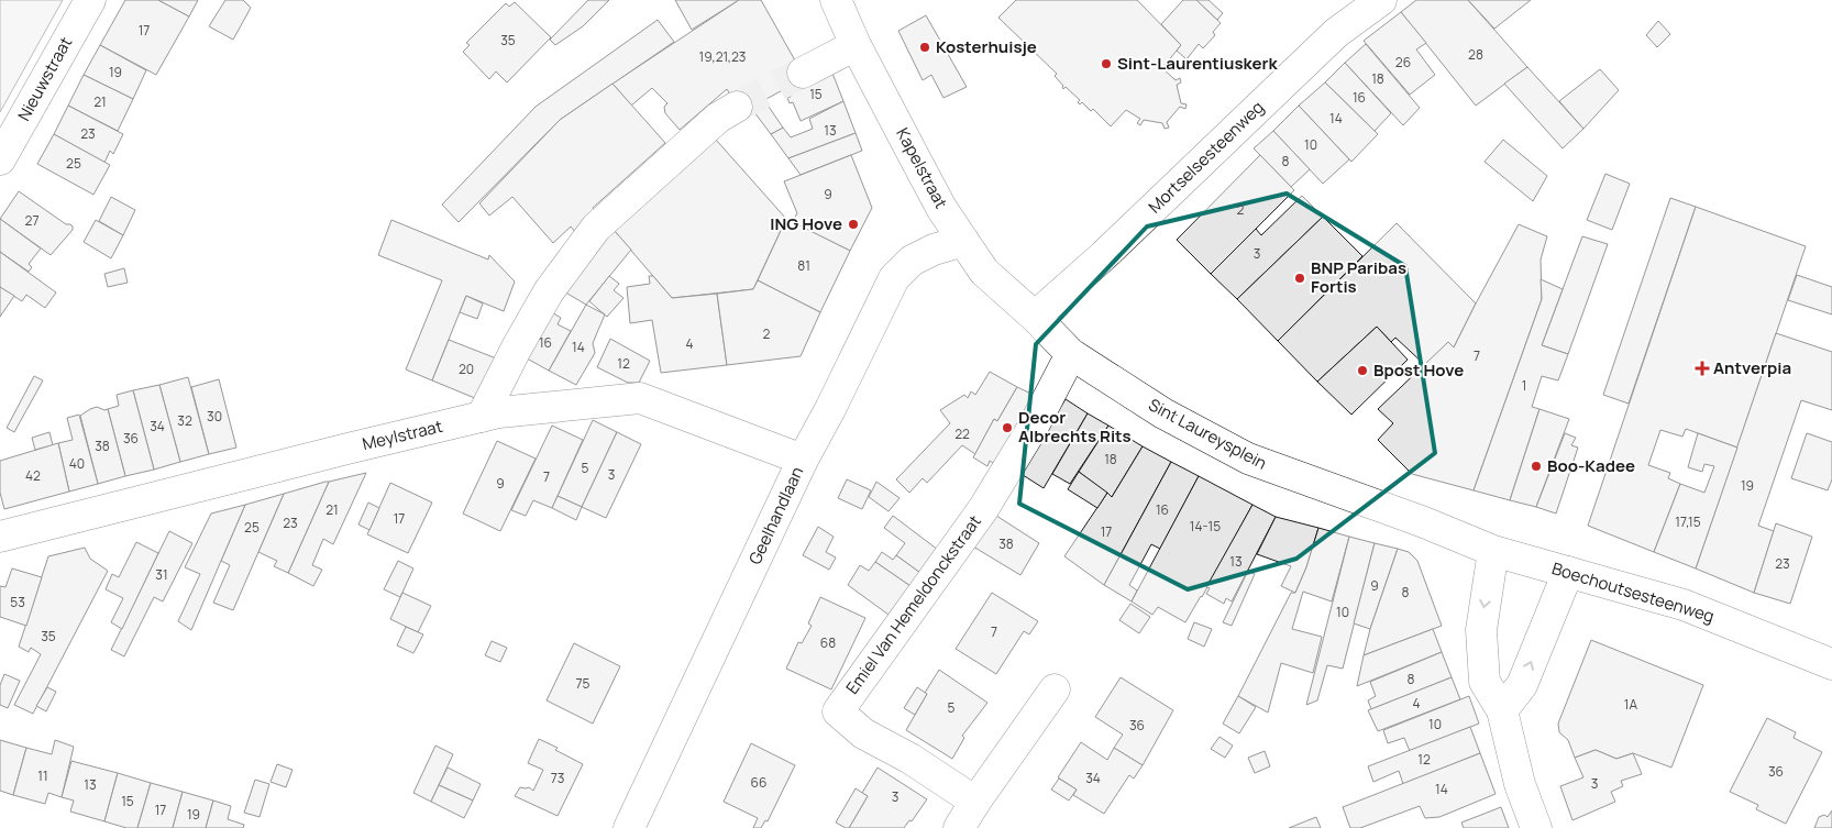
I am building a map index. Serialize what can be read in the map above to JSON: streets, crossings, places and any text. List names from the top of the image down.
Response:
{
  "streets": {
    "street": [
      "Nieuwstraat",
      "Mortselsesteenweg",
      "Kapelstraat",
      "Sint Laureysplein",
      "Meylstraat",
      "Geelhandlaan",
      "Boechoutsesteenweg",
      "Emiel Van Hemeldonckstraat"
    ]
  },
  "crossings": [
    ["Mortselsesteenweg", "Kapelstraat"],
    ["Mortselsesteenweg", "Sint Laureysplein"],
    ["Kapelstraat", "Sint Laureysplein"],
    ["Kapelstraat", "Geelhandlaan"],
    ["Sint Laureysplein", "Boechoutsesteenweg"],
    ["Sint Laureysplein", "Emiel Van Hemeldonckstraat"],
    ["Meylstraat", "Geelhandlaan"]
  ],
  "places": {
    "other": [
      "Kosterhuisje",
      "Sint-Laurentiuskerk",
      "ING Hove",
      "BNP Paribas Fortis",
      "Bpost Hove",
      "Decor Albrechts Rits",
      "Boo-Kadee"
    ],
    "health": ["Antverpia"]
  },
  "house_numbers": [
    "17",
    "35",
    "28",
    "19,21,23",
    "26",
    "19",
    "18",
    "15",
    "16",
    "21",
    "14",
    "13",
    "23",
    "10",
    "8",
    "25",
    "9",
    "2",
    "27",
    "3",
    "81",
    "2",
    "16",
    "4",
    "14",
    "7",
    "12",
    "20",
    "1",
    "30",
    "32",
    "34",
    "22",
    "36",
    "38",
    "18",
    "40",
    "5",
    "3",
    "42",
    "7",
    "9",
    "19",
    "21",
    "16",
    "17",
    "17,15",
    "23",
    "14-15",
    "25",
    "17",
    "38",
    "13",
    "23",
    "31",
    "9",
    "8",
    "53",
    "10",
    "7",
    "35",
    "68",
    "8",
    "75",
    "4",
    "1A",
    "5",
    "10",
    "36",
    "12",
    "36",
    "11",
    "73",
    "34",
    "66",
    "3",
    "13",
    "14",
    "3",
    "15",
    "17",
    "19"
  ]
}
